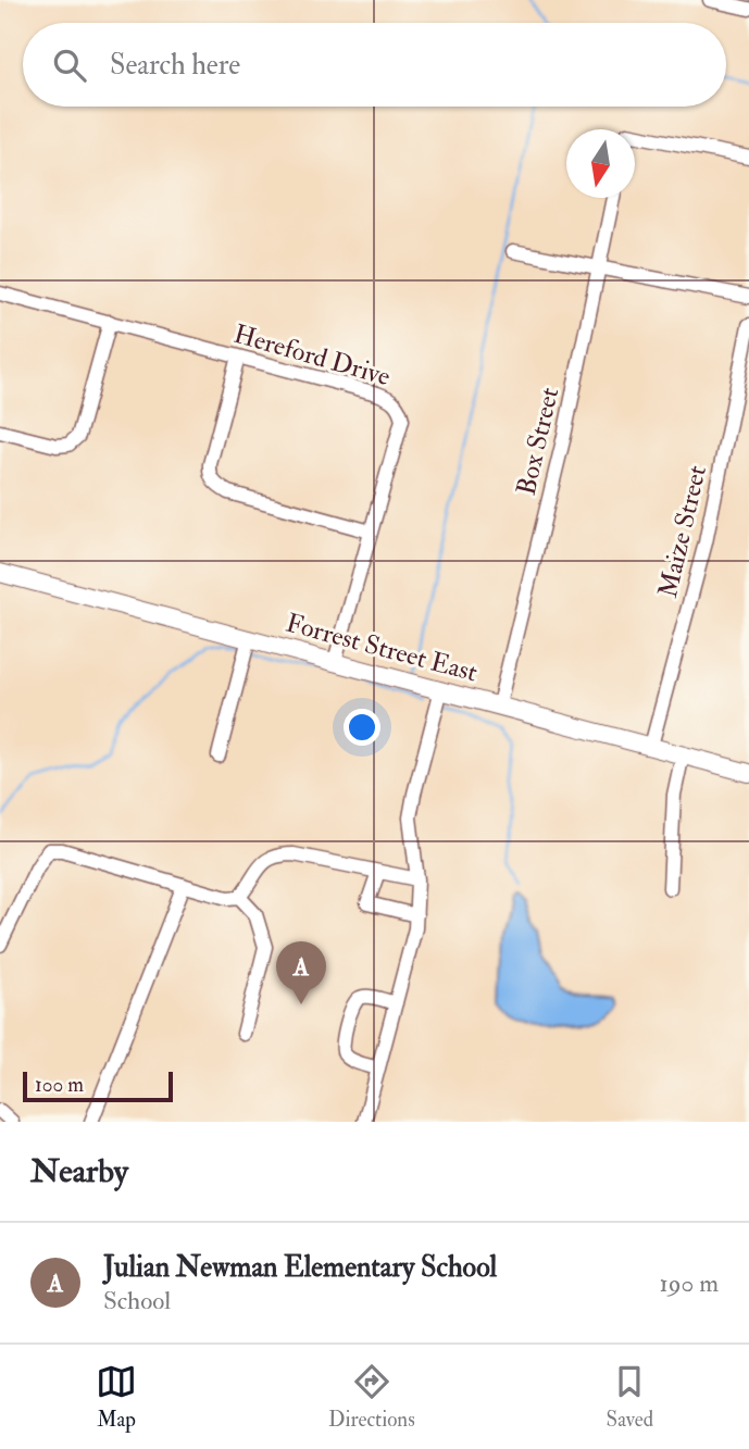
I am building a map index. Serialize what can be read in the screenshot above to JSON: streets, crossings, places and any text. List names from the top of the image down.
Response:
{
  "streets": {
    "main road": ["Forrest Street East"],
    "street": ["Hereford Drive", "Box Street", "Maize Street"]
  },
  "crossings": [
    ["Hereford Drive", "Forrest Street East"],
    ["Box Street", "Forrest Street East"],
    ["Maize Street", "Forrest Street East"]
  ],
  "scale_bar": "100 m",
  "north": "bottom",
  "page": {
    "search": "Search here",
    "pins": "A",
    "scale": "100 m",
    "heading": "Nearby",
    "list": [
      {
        "mark": "A",
        "name": "Julian Newman Elementary School",
        "note": "School",
        "value": "190 m"
      }
    ],
    "nav": ["Map", "Directions", "Saved"]
  }
}
